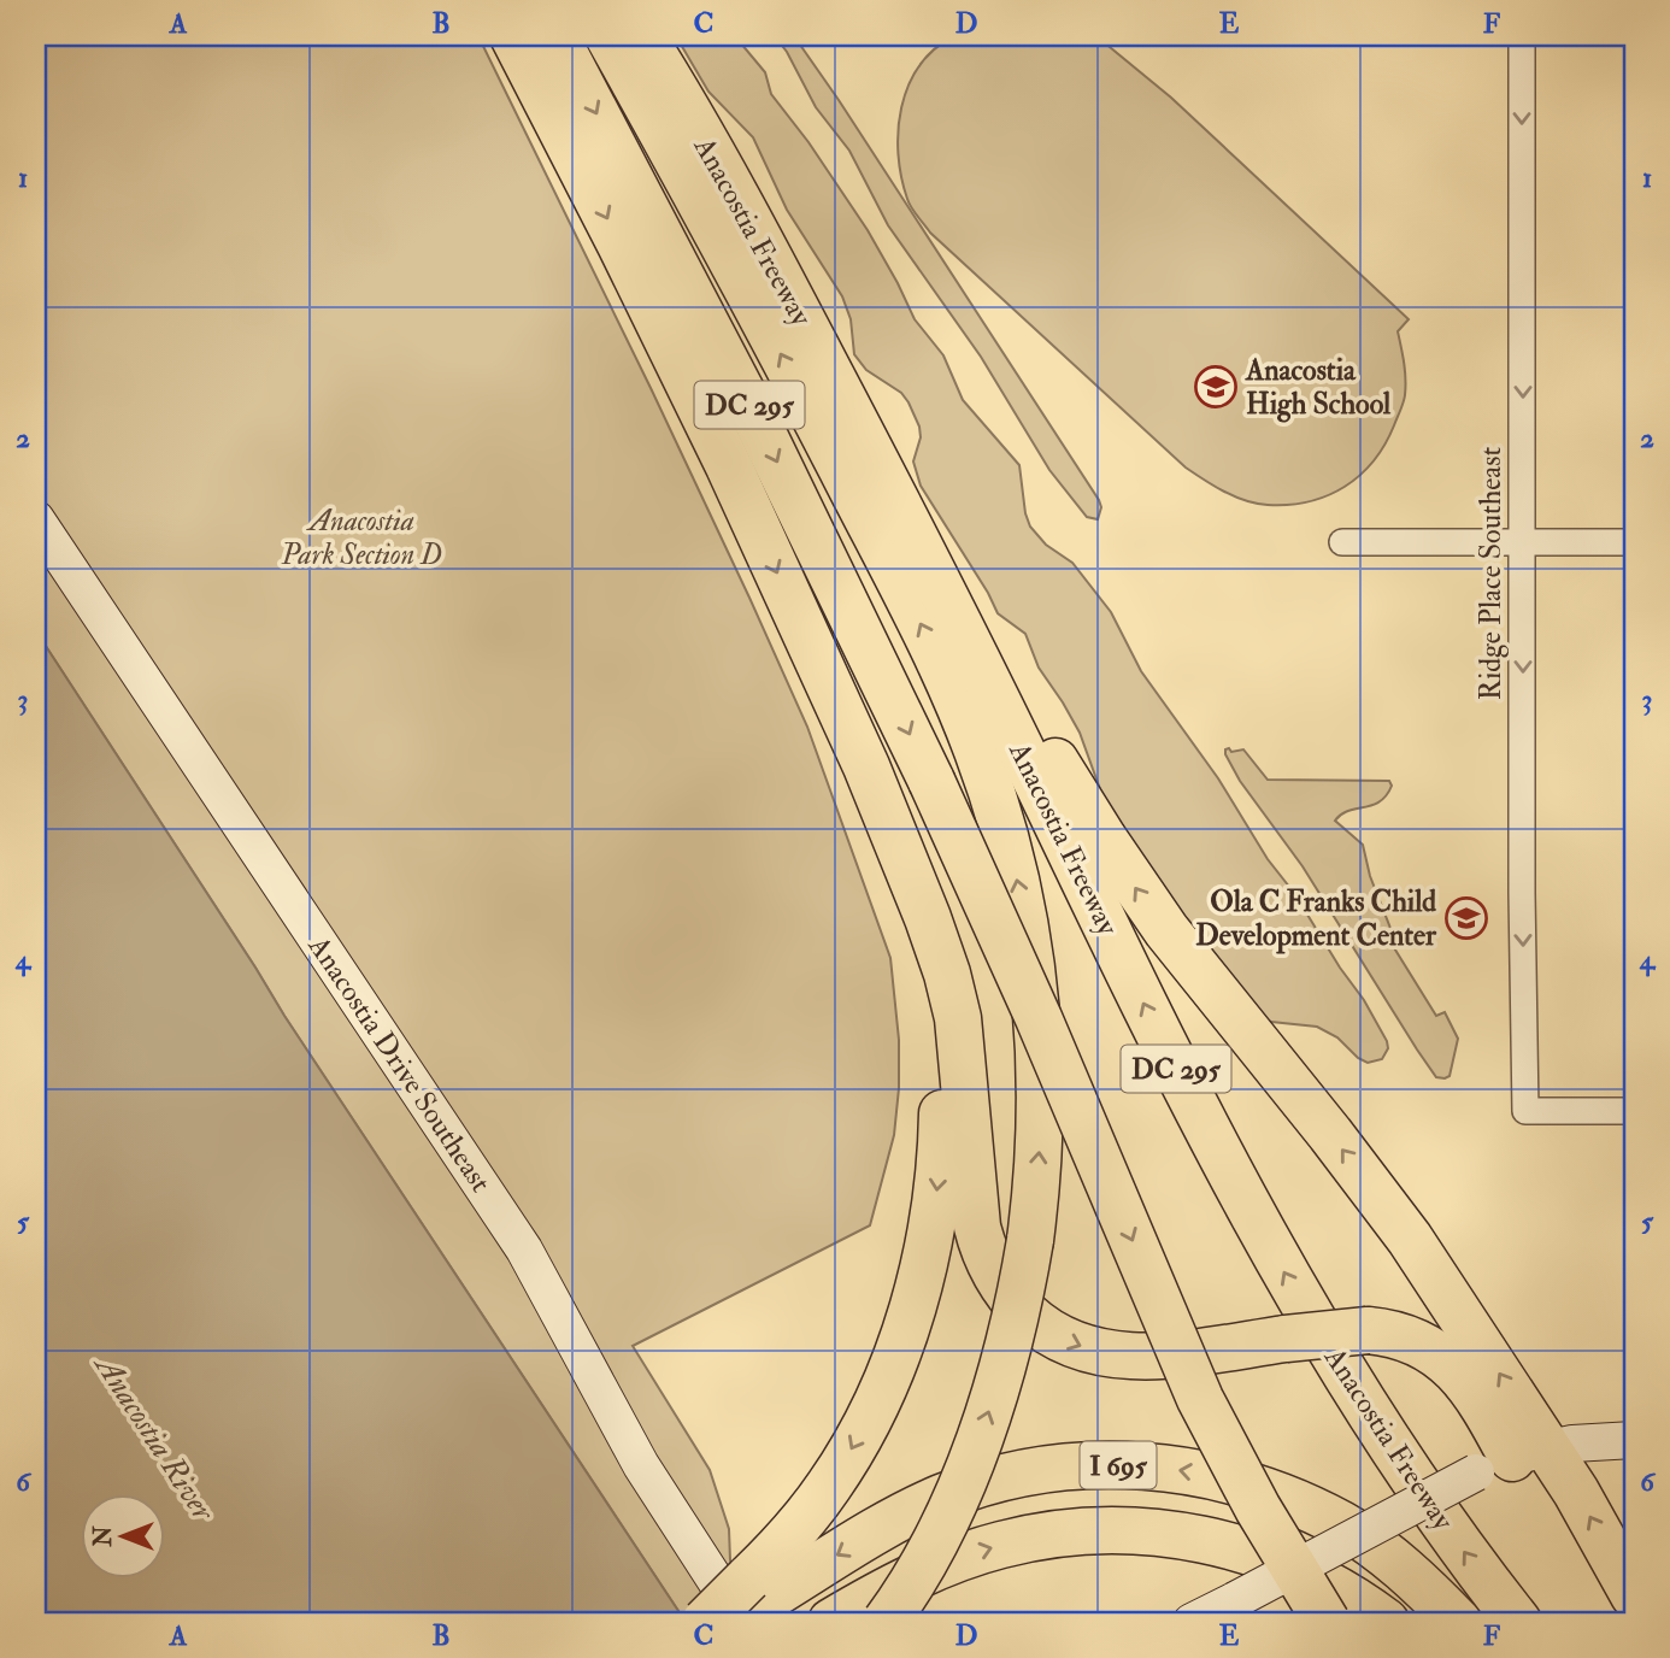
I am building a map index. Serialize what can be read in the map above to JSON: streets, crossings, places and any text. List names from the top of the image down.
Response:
{
  "streets": {
    "highway": ["Anacostia Freeway", "DC 295", "I 695"],
    "street": ["Ridge Place Southeast", "Anacostia Drive Southeast"]
  },
  "crossings": [
    ["Anacostia Drive Southeast", "I 695"]
  ],
  "one_way": ["Ridge Place Southeast"],
  "water": ["Anacostia River"],
  "parks": ["Anacostia Park Section D"],
  "places": {
    "school or university": ["Anacostia High School", "Ola C Franks Child Development Center"]
  },
  "north": "left",
  "grid": {
    "columns": [
      "A",
      "B",
      "C",
      "D",
      "E",
      "F"
    ],
    "rows": [
      "1",
      "2",
      "3",
      "4",
      "5",
      "6"
    ]
  }
}
